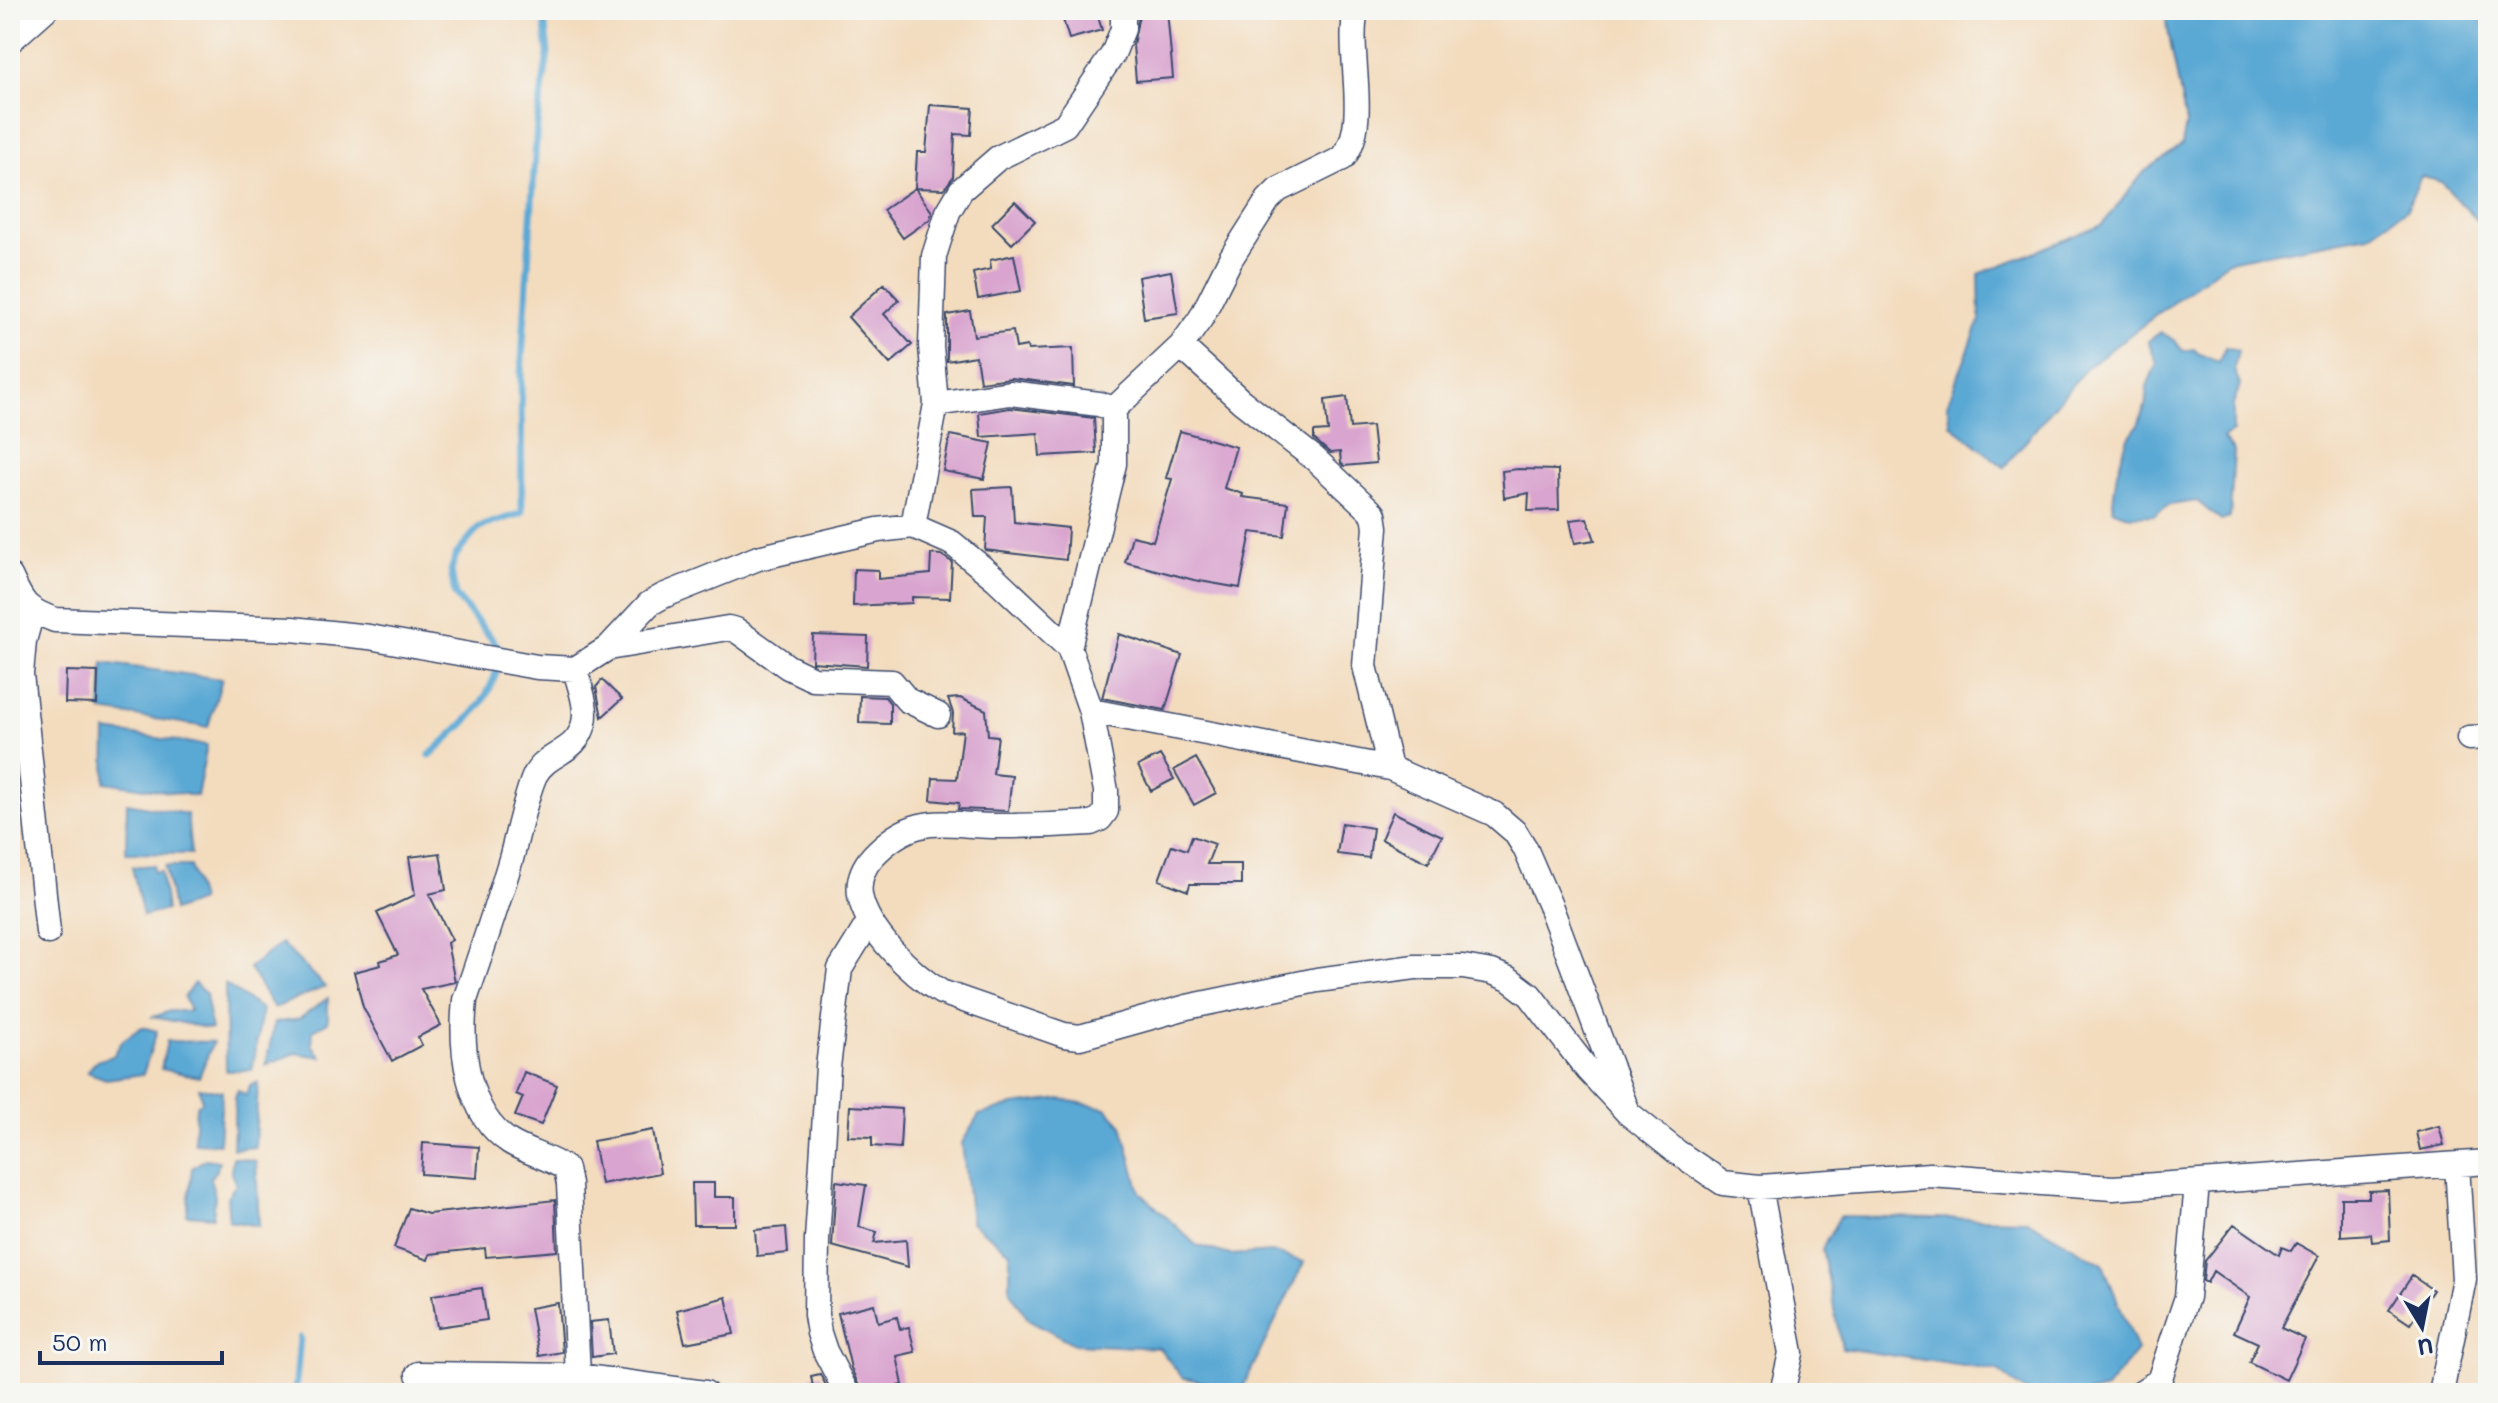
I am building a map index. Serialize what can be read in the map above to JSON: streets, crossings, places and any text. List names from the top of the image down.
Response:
{
  "scale_bar": "50 m",
  "north": "bottom"
}
